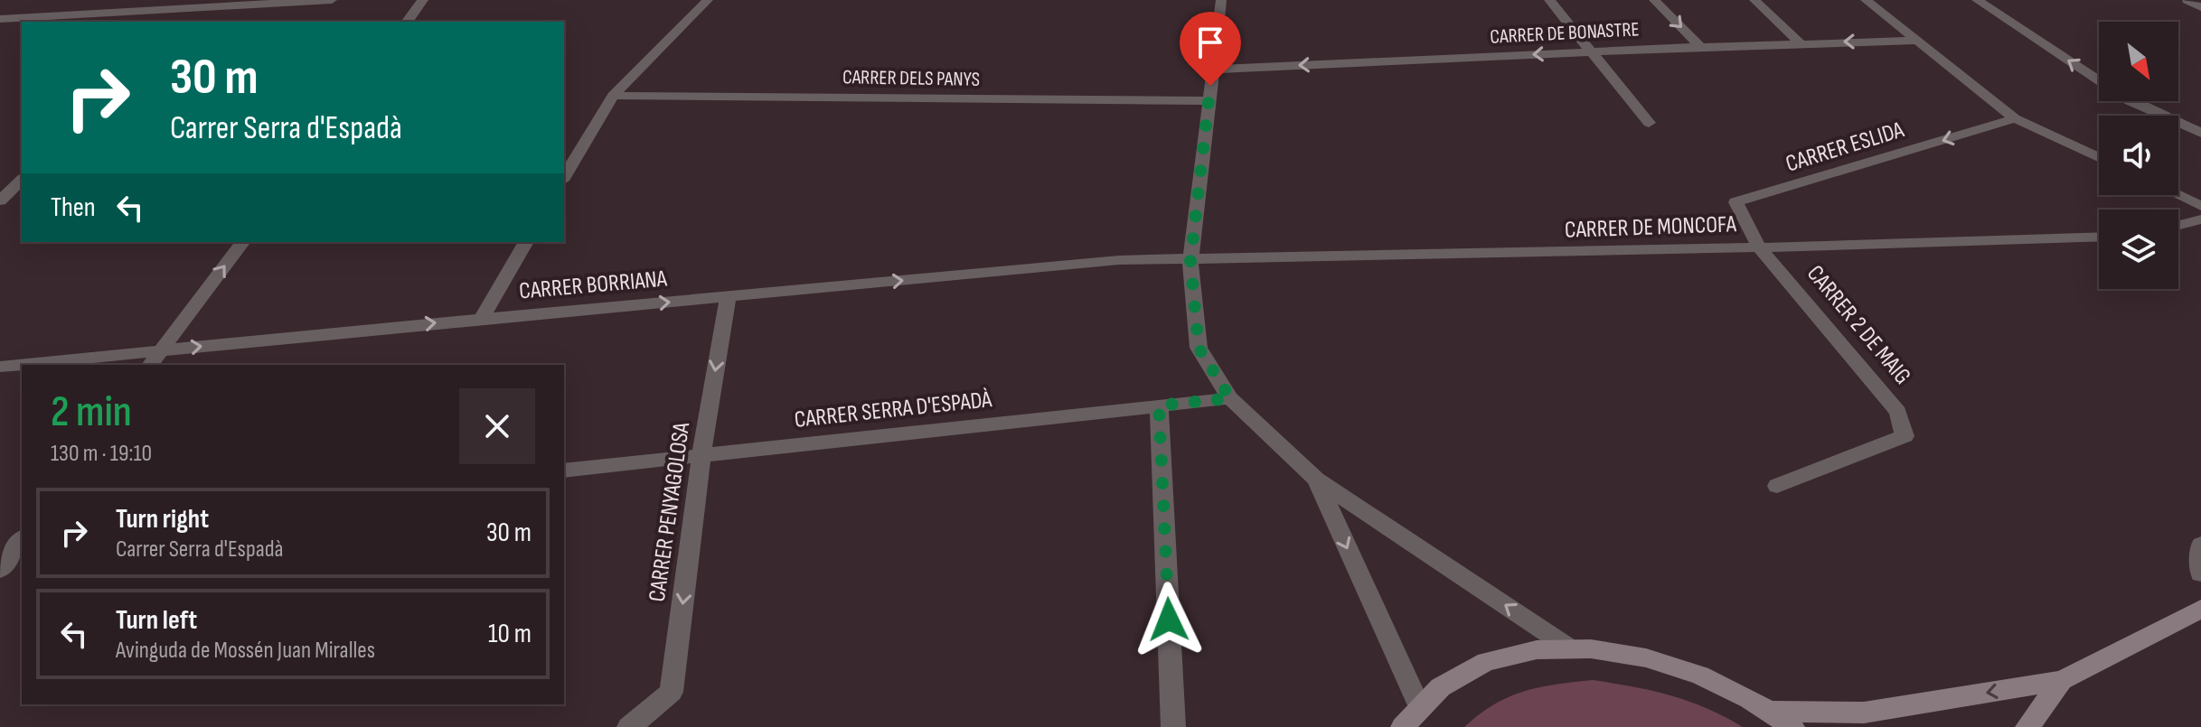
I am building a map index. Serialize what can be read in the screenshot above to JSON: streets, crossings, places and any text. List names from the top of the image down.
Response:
{
  "streets": {
    "street": [
      "CARRER DE BONASTRE",
      "CARRER DELS PANYS",
      "CARRER ESLIDA",
      "CARRER DE MONCOFA",
      "CARRER BORRIANA",
      "CARRER 2 DE MAIG",
      "CARRER SERRA D'ESPADÀ",
      "CARRER PENYAGOLOSA"
    ]
  },
  "crossings": [
    ["CARRER ESLIDA", "CARRER DE MONCOFA"],
    ["CARRER ESLIDA", "CARRER 2 DE MAIG"],
    ["CARRER DE MONCOFA", "CARRER BORRIANA"],
    ["CARRER DE MONCOFA", "CARRER 2 DE MAIG"],
    ["CARRER BORRIANA", "CARRER PENYAGOLOSA"],
    ["CARRER SERRA D'ESPADÀ", "CARRER PENYAGOLOSA"]
  ],
  "one_way": [
    "CARRER DE BONASTRE",
    "CARRER ESLIDA",
    "CARRER BORRIANA",
    "CARRER PENYAGOLOSA"
  ],
  "north": "bottom right",
  "page": {
    "turn": ["30 m", "Carrer Serra d'Espadà"],
    "then": "Then",
    "heading": ["2 min", "130 m · 19:10"],
    "list": [
      {
        "name": "Turn right",
        "note": "Carrer Serra d'Espadà",
        "value": "30 m"
      },
      {
        "name": "Turn left",
        "note": "Avinguda de Mossén Juan Miralles",
        "value": "10 m"
      }
    ]
  }
}
